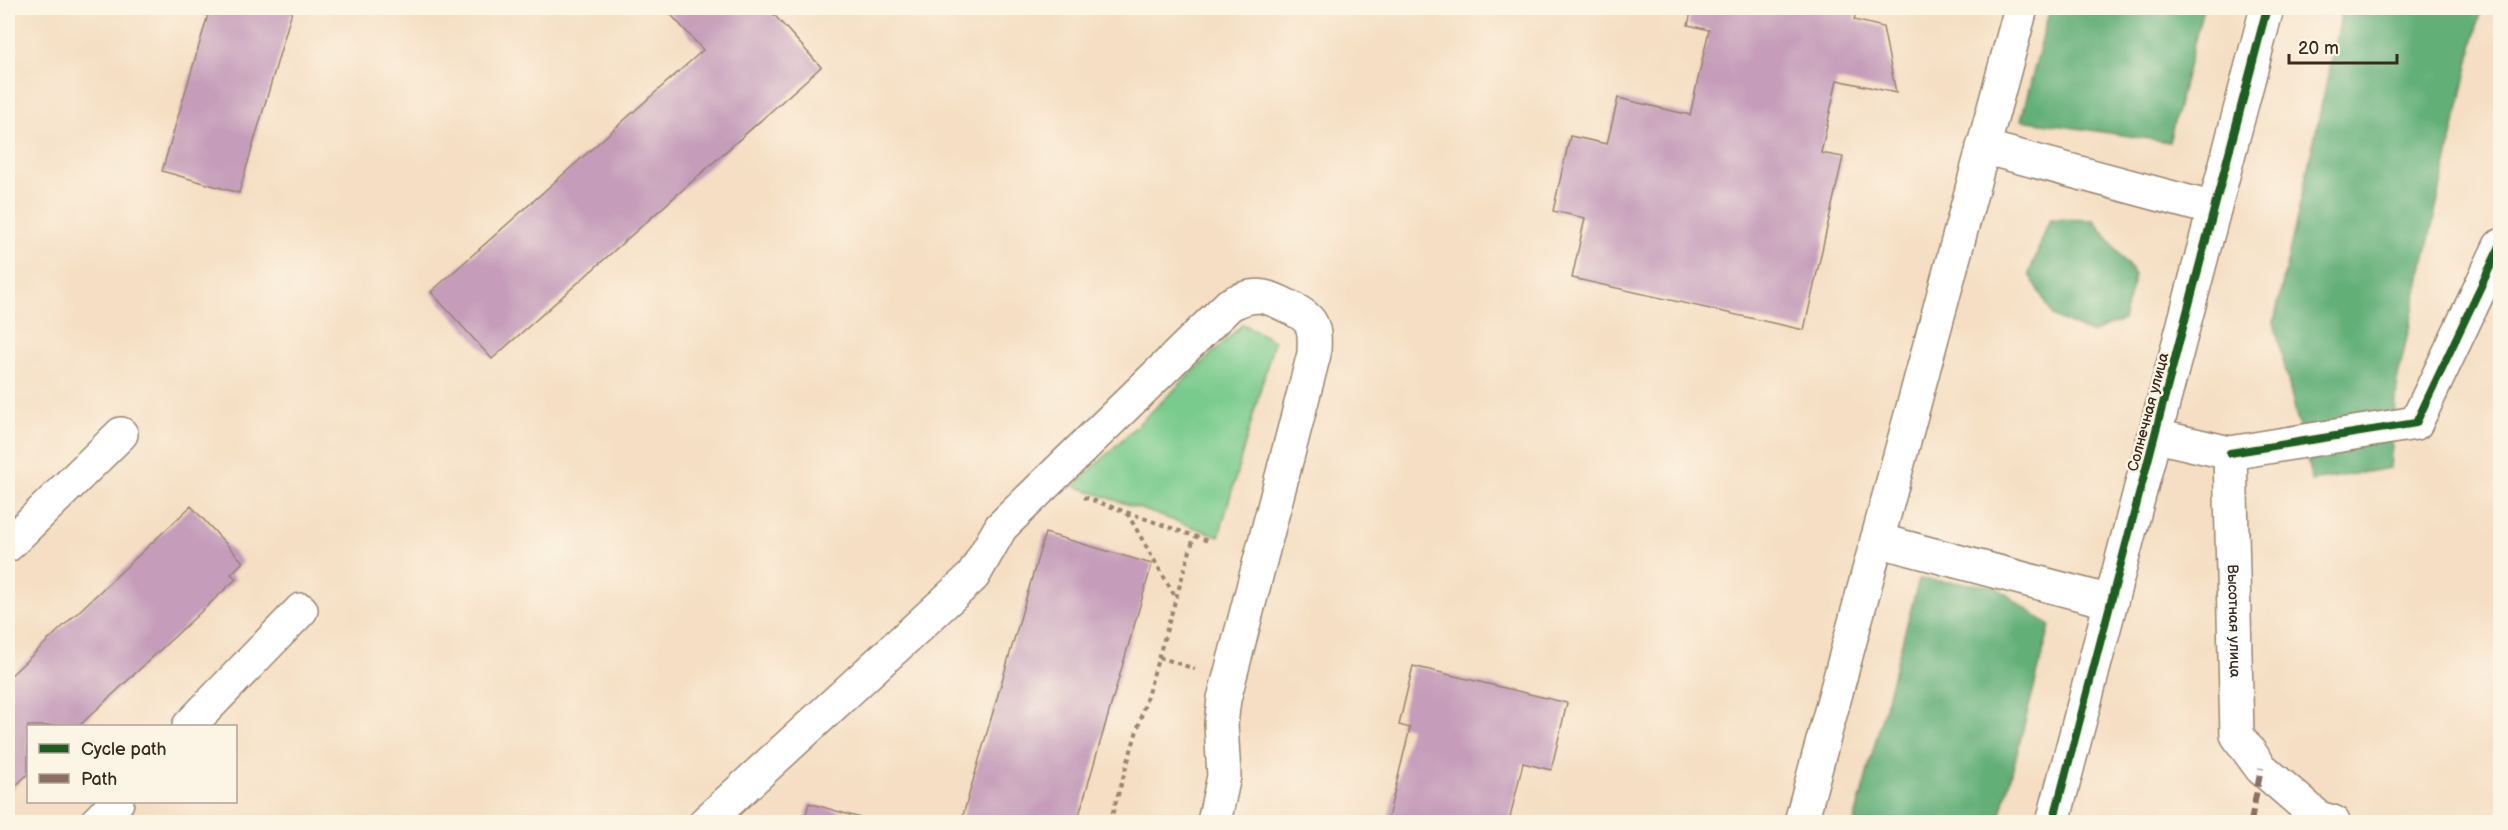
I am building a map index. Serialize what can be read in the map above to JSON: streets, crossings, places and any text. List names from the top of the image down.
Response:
{
  "streets": {
    "street": ["Солнечная улица", "Высотная улица"]
  },
  "legend": ["Cycle path", "Path"],
  "scale_bar": "20 m"
}
